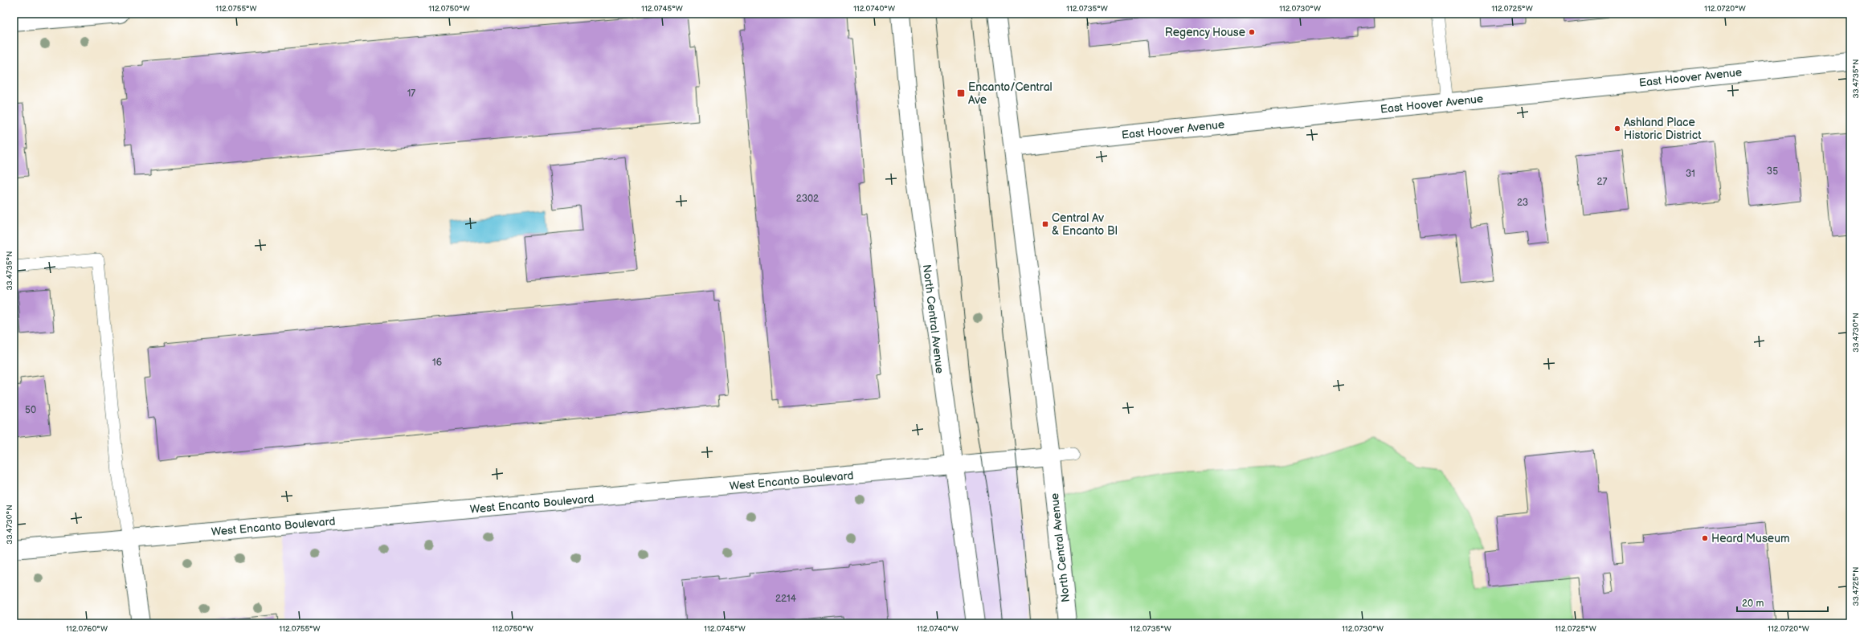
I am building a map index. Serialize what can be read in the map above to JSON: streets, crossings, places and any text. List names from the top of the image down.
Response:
{
  "streets": {
    "street": ["East Hoover Avenue", "North Central Avenue", "West Encanto Boulevard"]
  },
  "crossings": [
    ["East Hoover Avenue", "North Central Avenue"],
    ["North Central Avenue", "West Encanto Boulevard"]
  ],
  "places": {
    "other": ["Regency House", "Ashland Place Historic District", "Heard Museum"],
    "transit": ["Encanto/Central Ave", "Central Av & Encanto Bl"]
  },
  "house_numbers": [
    "17",
    "35",
    "31",
    "27",
    "2302",
    "23",
    "16",
    "50",
    "2214"
  ],
  "scale_bar": "20 m",
  "coordinates": [
    "112.0755°W",
    "112.0750°W",
    "112.0745°W",
    "112.0740°W",
    "112.0735°W",
    "112.0730°W",
    "112.0725°W",
    "112.0720°W",
    "33.4735°N",
    "33.4730°N",
    "33.4725°N",
    "112.0760°W"
  ]
}
